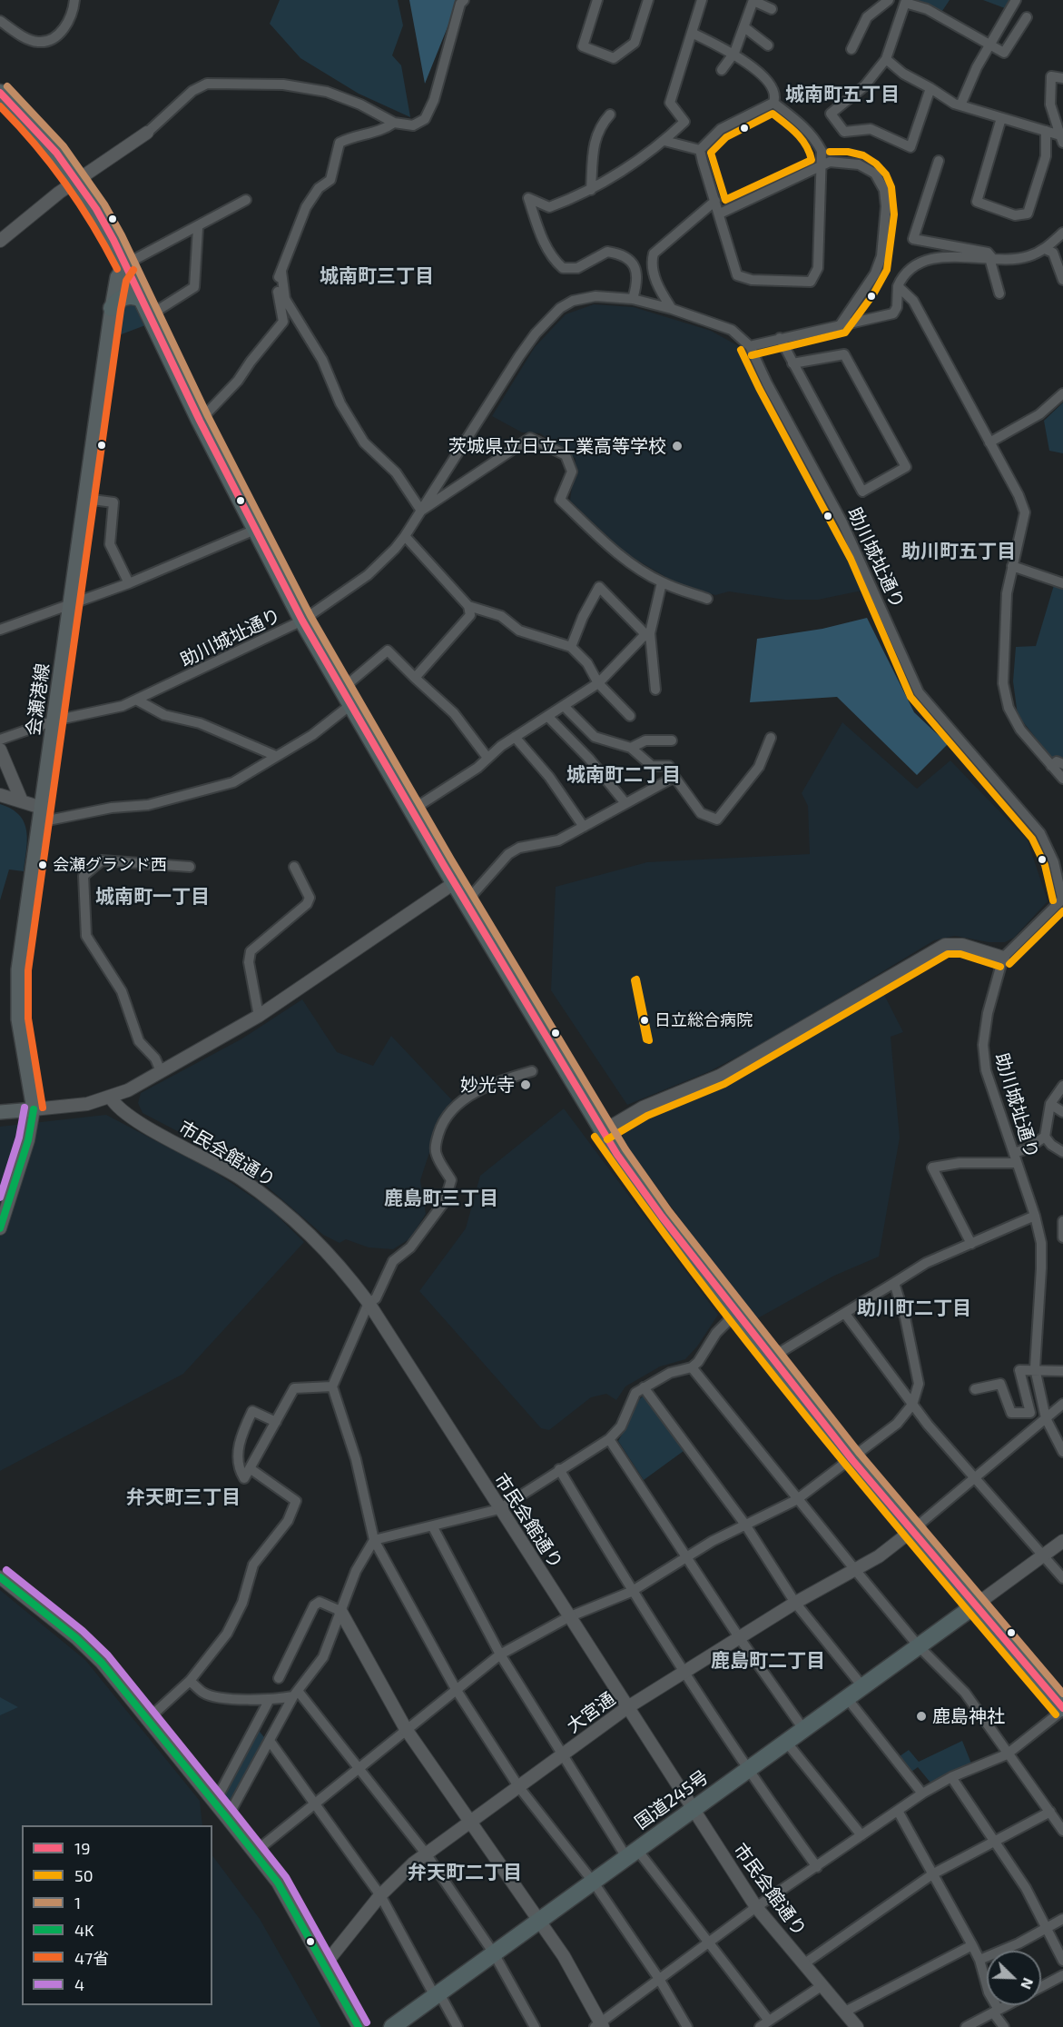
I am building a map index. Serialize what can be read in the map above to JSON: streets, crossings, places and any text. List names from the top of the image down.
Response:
{
  "streets": {
    "highway": ["国道245号"],
    "main road": ["会瀬港線"],
    "street": ["助川城址通り", "市民会館通り", "大宮通"]
  },
  "crossings": [
    ["助川城址通り", "会瀬港線"],
    ["市民会館通り", "大宮通"],
    ["市民会館通り", "国道245号"]
  ],
  "districts": [
    "城南町五丁目",
    "城南町三丁目",
    "助川町五丁目",
    "城南町二丁目",
    "城南町一丁目",
    "鹿島町三丁目",
    "助川町二丁目",
    "弁天町三丁目",
    "鹿島町二丁目",
    "弁天町二丁目"
  ],
  "places": [
    "茨城県立日立工業高等学校",
    "会瀬グランド西",
    "日立総合病院",
    "妙光寺",
    "鹿島神社"
  ],
  "lines": [
    "transit line 1",
    "transit line 19",
    "transit line 47省",
    "transit line 50",
    "transit line 4",
    "transit line 4K"
  ],
  "legend": [
    "19",
    "50",
    "1",
    "4K",
    "47省",
    "4"
  ],
  "north": "bottom right"
}
